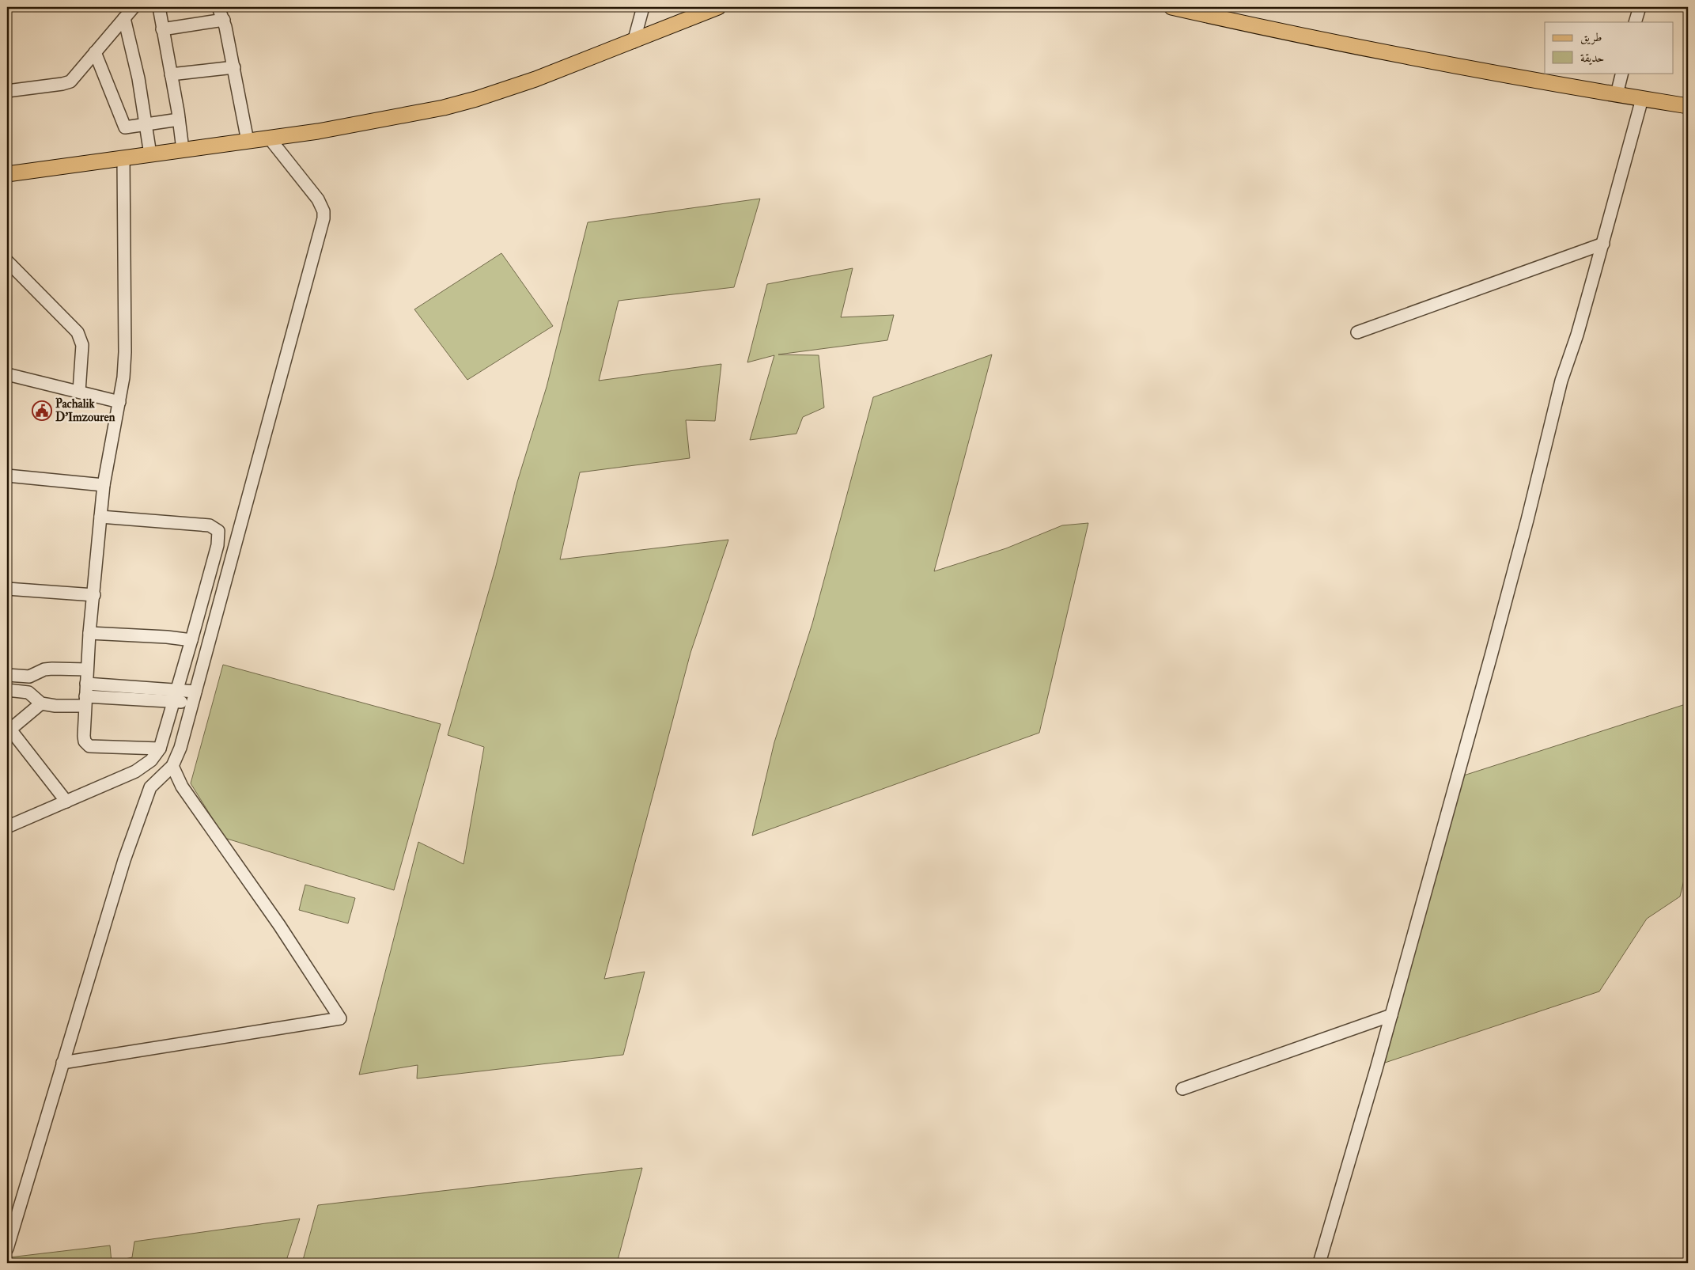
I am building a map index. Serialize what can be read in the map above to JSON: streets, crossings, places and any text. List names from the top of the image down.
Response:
{
  "places": {
    "public building": ["Pachalik D'Imzouren"]
  },
  "legend": ["طريق", "حديقة"]
}
